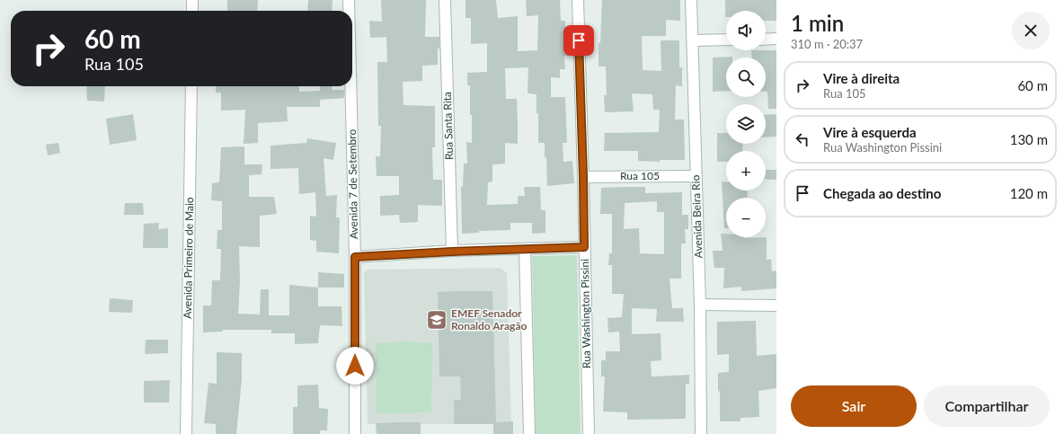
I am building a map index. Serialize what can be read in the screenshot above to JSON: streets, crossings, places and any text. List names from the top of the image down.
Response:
{
  "streets": {
    "street": [
      "Rua Santa Rita",
      "Rua 105",
      "Avenida 7 de Setembro",
      "Avenida Beira Rio",
      "Avenida Primeiro de Maio",
      "Rua Washington Pissini"
    ]
  },
  "crossings": [
    ["Rua 105", "Avenida Beira Rio"],
    ["Rua 105", "Rua Washington Pissini"]
  ],
  "places": {
    "school or university": ["EMEF Senador Ronaldo Aragão"]
  },
  "page": {
    "heading": ["1 min", "310 m · 20:37"],
    "map_buttons": ["+", "−"],
    "turn": ["60 m", "Rua 105"],
    "list": [
      {
        "name": "Vire à direita",
        "note": "Rua 105",
        "value": "60 m"
      },
      {
        "name": "Vire à esquerda",
        "note": "Rua Washington Pissini",
        "value": "130 m"
      },
      {
        "name": "Chegada ao destino",
        "value": "120 m"
      }
    ],
    "buttons": ["Sair", "Compartilhar"]
  }
}
